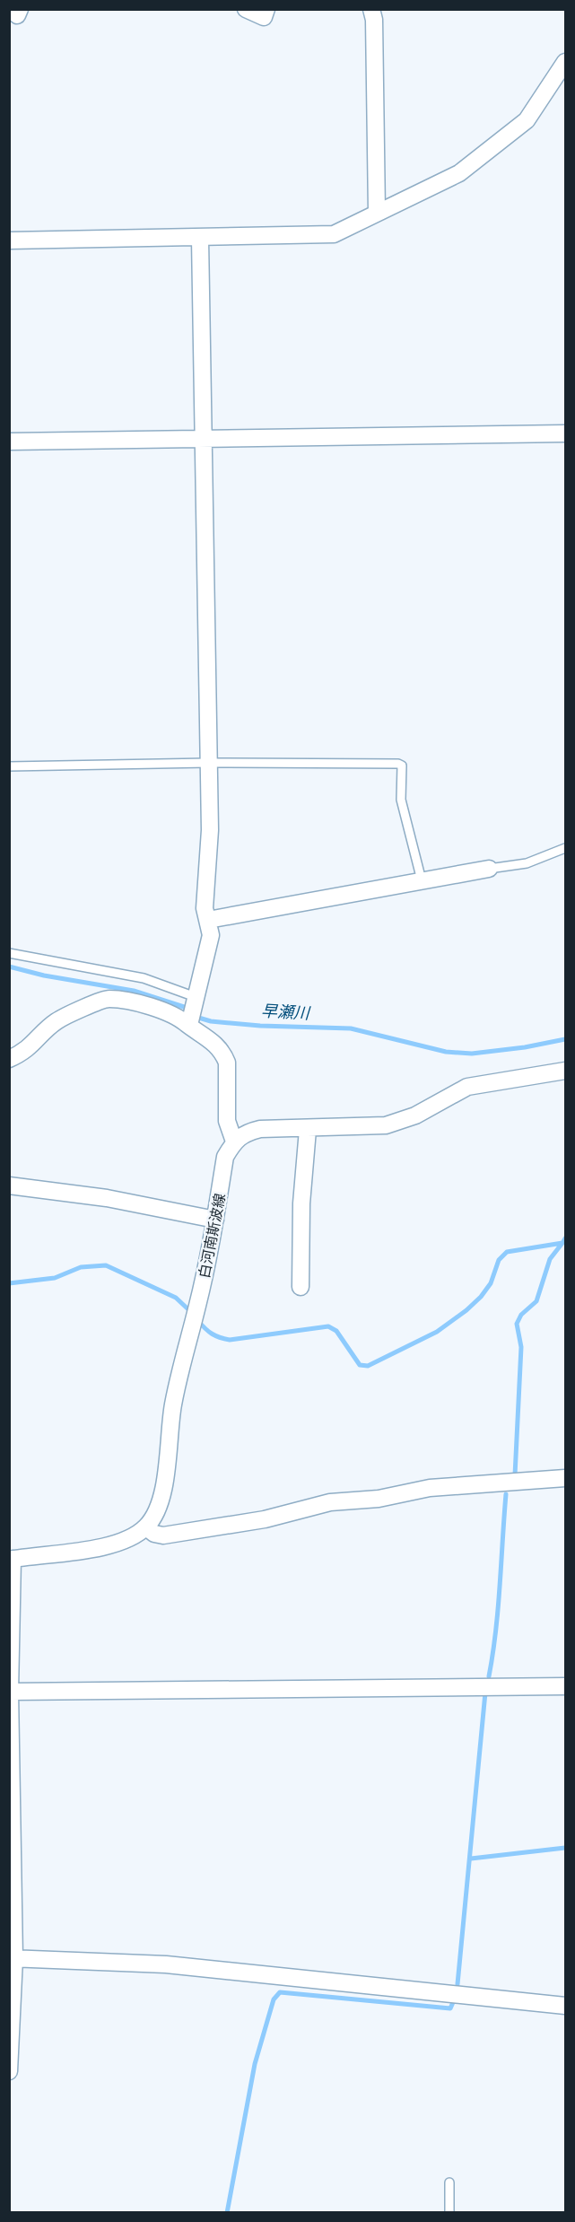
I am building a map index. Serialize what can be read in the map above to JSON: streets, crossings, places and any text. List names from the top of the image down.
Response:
{
  "streets": {
    "street": ["白河南斯波線"]
  },
  "water": ["早瀬川"]
}
